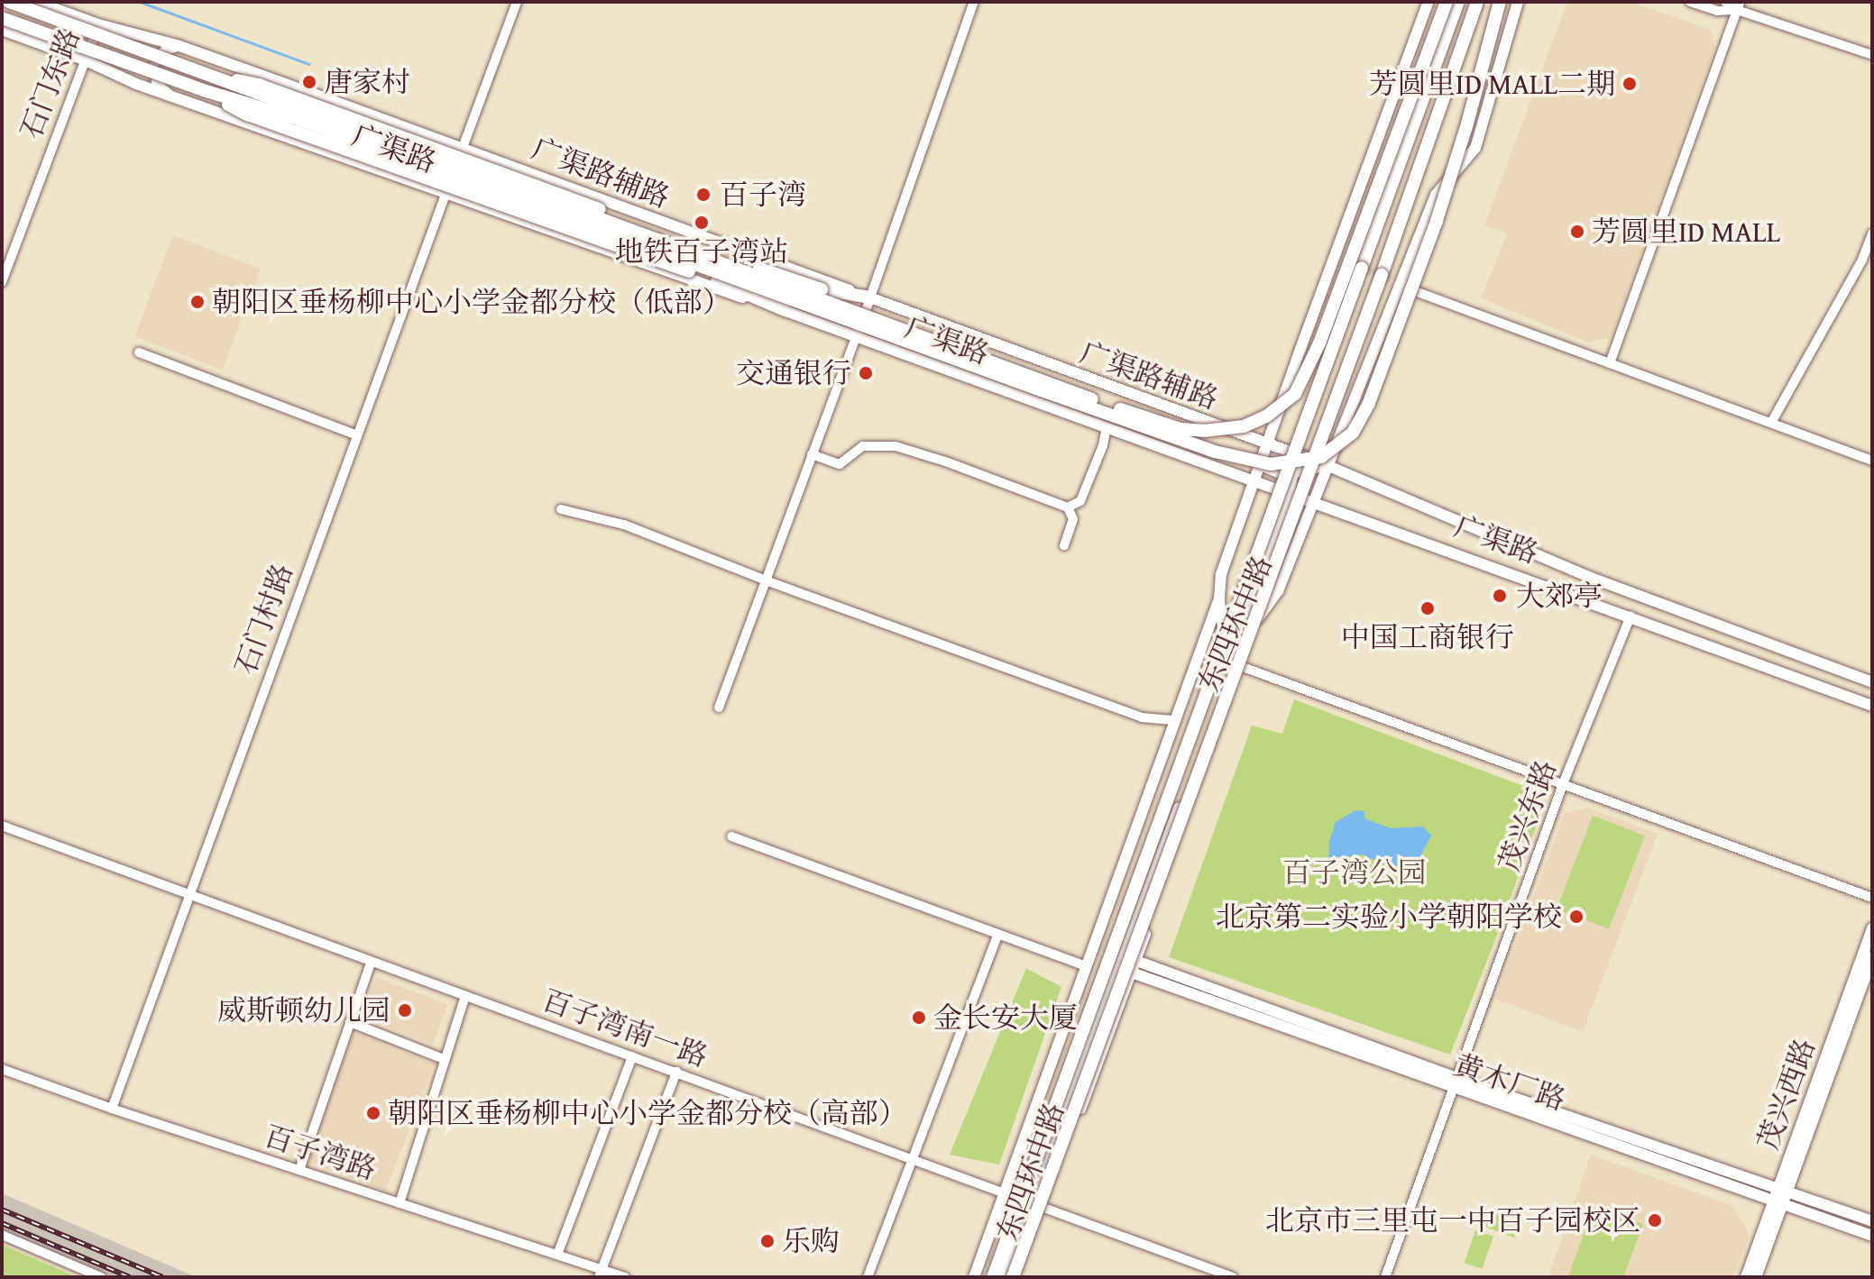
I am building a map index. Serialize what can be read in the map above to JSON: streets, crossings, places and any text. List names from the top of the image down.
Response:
{
  "streets": {
    "highway": ["广渠路", "东四环中路"],
    "main road": ["广渠路辅路", "黄木厂路", "茂兴西路"],
    "street": [
      "石门东路",
      "石门村路",
      "茂兴东路",
      "百子湾南一路",
      "百子湾路"
    ]
  },
  "crossings": [
    ["石门东路", "广渠路"],
    ["石门东路", "广渠路辅路"],
    ["广渠路", "广渠路辅路"],
    ["广渠路", "石门村路"],
    ["广渠路", "东四环中路"],
    ["广渠路", "茂兴东路"],
    ["广渠路辅路", "石门村路"],
    ["广渠路辅路", "东四环中路"],
    ["石门村路", "百子湾南一路"],
    ["石门村路", "百子湾路"],
    ["东四环中路", "百子湾南一路"],
    ["东四环中路", "黄木厂路"],
    ["茂兴东路", "黄木厂路"]
  ],
  "parks": ["百子湾公园"],
  "places": [
    "唐家村",
    "芳圆里ID MALL二期",
    "百子湾",
    "地铁百子湾站",
    "芳圆里ID MALL",
    "朝阳区垂杨柳中心小学金都分校（低部）",
    "交通银行",
    "大郊亭",
    "中国工商银行",
    "北京第二实验小学朝阳学校",
    "威斯顿幼儿园",
    "金长安大厦",
    "朝阳区垂杨柳中心小学金都分校（高部）",
    "北京市三里屯一中百子园校区",
    "乐购"
  ]
}
